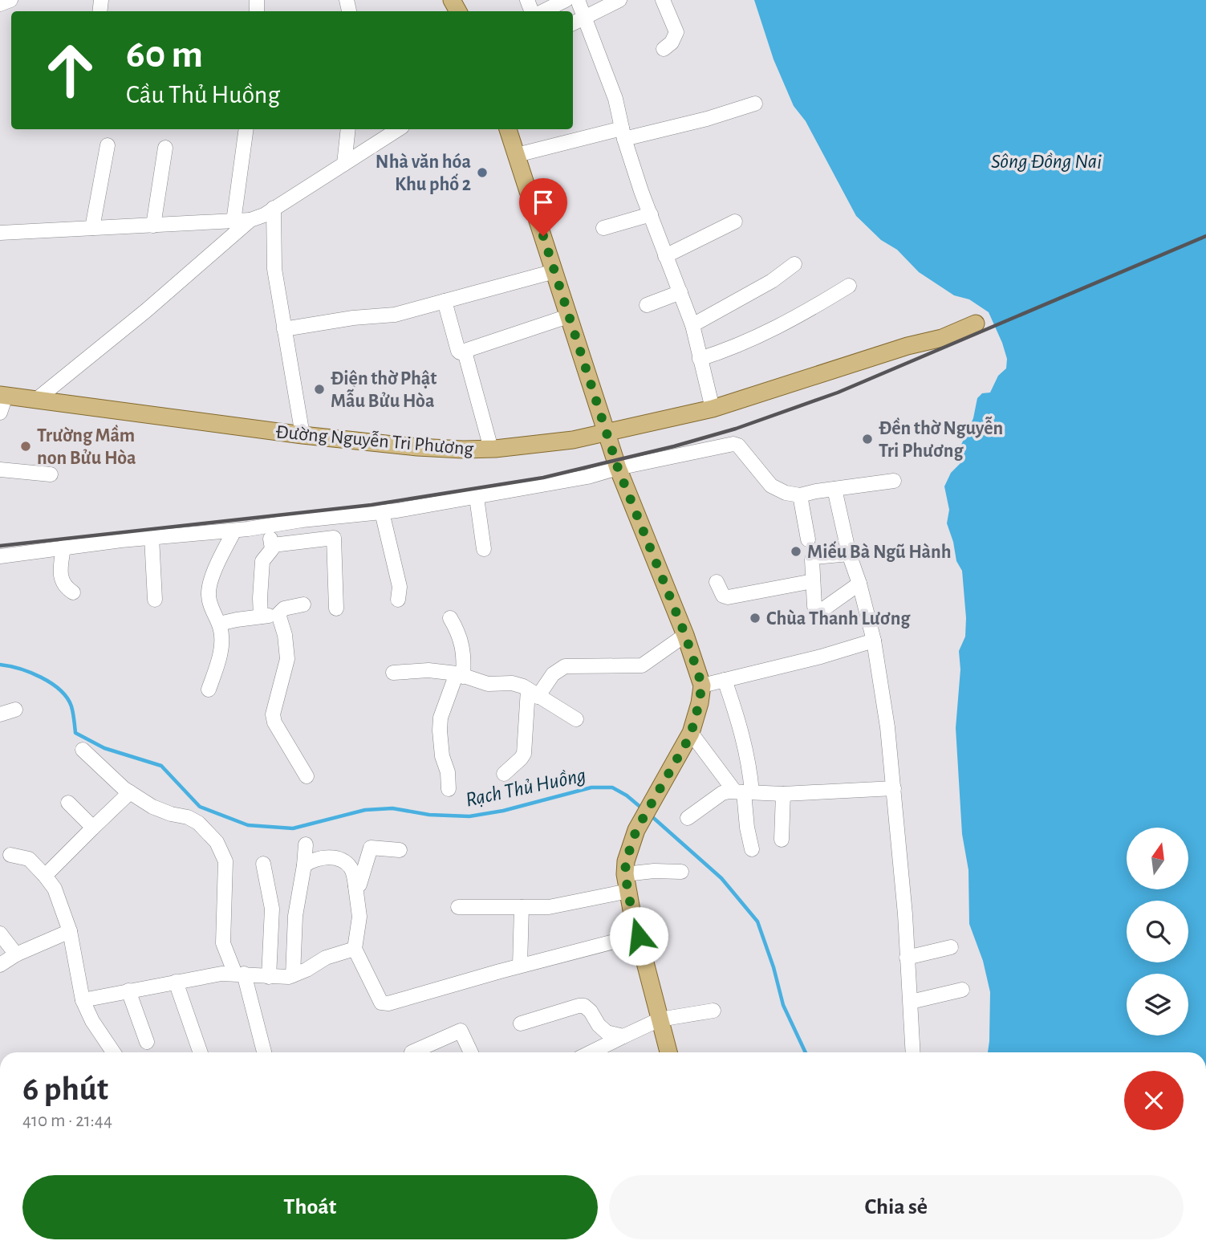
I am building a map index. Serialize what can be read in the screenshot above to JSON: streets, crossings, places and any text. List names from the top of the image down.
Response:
{
  "streets": {
    "main road": ["Đường Nguyễn Tri Phương"]
  },
  "water": ["Sông Đồng Nai", "Rạch Thủ Huồng"],
  "places": [
    "Nhà văn hóa Khu phố 2",
    "Điện thờ Phật Mẫu Bửu Hòa",
    "Đền thờ Nguyễn Tri Phương",
    "Trường Mầm non Bửu Hòa",
    "Miếu Bà Ngũ Hành",
    "Chùa Thanh Lương"
  ],
  "north": "top",
  "page": {
    "turn": ["60 m", "Cầu Thủ Huồng"],
    "heading": ["6 phút", "410 m · 21:44"],
    "buttons": ["Thoát", "Chia sẻ"]
  }
}
